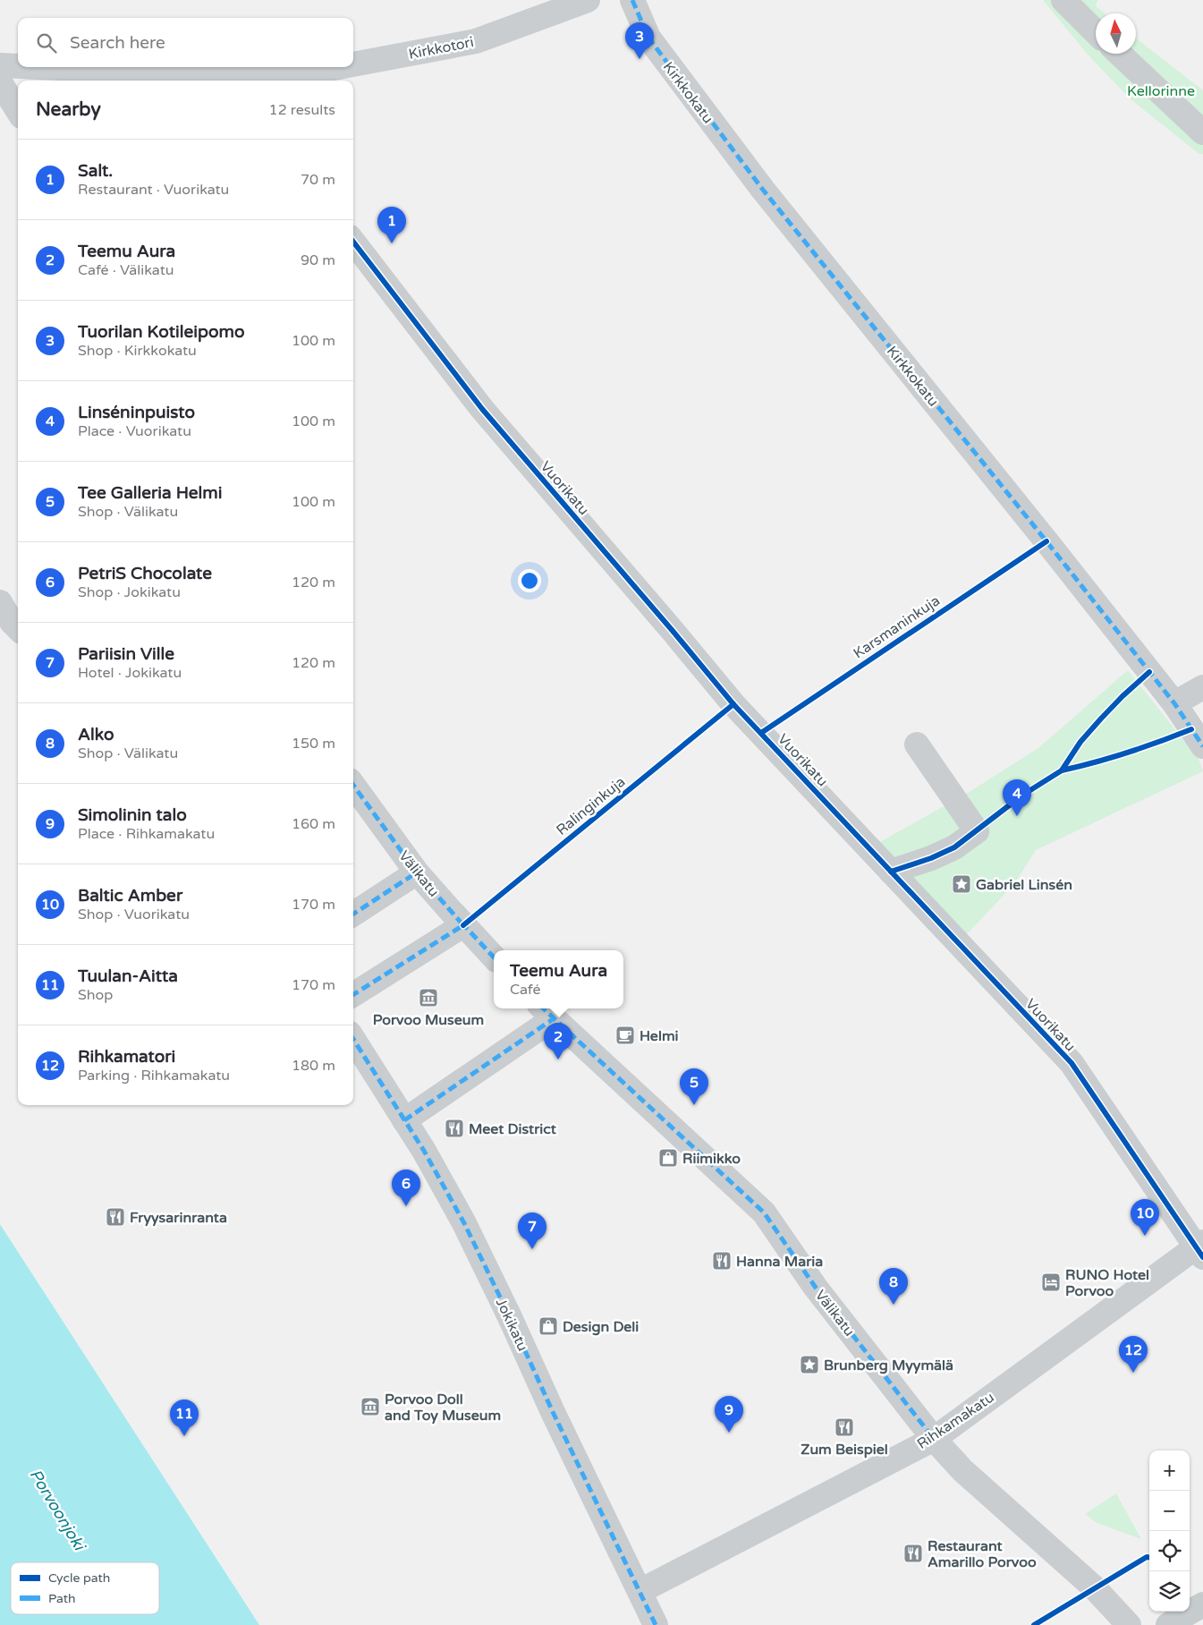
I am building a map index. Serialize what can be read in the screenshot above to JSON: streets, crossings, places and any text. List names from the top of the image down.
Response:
{
  "streets": {
    "street": [
      "Kirkkotori",
      "Kirkkokatu",
      "Vuorikatu",
      "Välikatu",
      "Jokikatu",
      "Rihkamakatu"
    ],
    "cycle path": ["Karsmaninkuja", "Ralinginkuja"]
  },
  "crossings": [
    ["Vuorikatu", "Rihkamakatu"],
    ["Välikatu", "Rihkamakatu"],
    ["Jokikatu", "Rihkamakatu"]
  ],
  "water": ["Porvoonjoki"],
  "parks": ["Kellorinne"],
  "places": {
    "place": ["Gabriel Linsén", "Brunberg Myymälä"],
    "museum": ["Porvoo Museum", "Porvoo Doll and Toy Museum"],
    "cafe": ["Helmi"],
    "restaurant": [
      "Meet District",
      "Fryysarinranta",
      "Hanna Maria",
      "Zum Beispiel",
      "Restaurant Amarillo Porvoo"
    ],
    "shop": ["Riimikko", "Design Deli"],
    "hotel": ["RUNO Hotel Porvoo"]
  },
  "legend": ["Cycle path", "Path"],
  "north": "top",
  "page": {
    "search": "Search here",
    "pins": [
      "3",
      "1",
      "4",
      "2",
      "5",
      "6",
      "10",
      "7",
      "8",
      "12",
      "9",
      "11"
    ],
    "heading": ["Nearby", "12 results"],
    "list": [
      {
        "mark": "1",
        "name": "Salt.",
        "note": "Restaurant · Vuorikatu",
        "value": "70 m"
      },
      {
        "mark": "2",
        "name": "Teemu Aura",
        "note": "Café · Välikatu",
        "value": "90 m"
      },
      {
        "mark": "3",
        "name": "Tuorilan Kotileipomo",
        "note": "Shop · Kirkkokatu",
        "value": "100 m"
      },
      {
        "mark": "4",
        "name": "Linséninpuisto",
        "note": "Place · Vuorikatu",
        "value": "100 m"
      },
      {
        "mark": "5",
        "name": "Tee Galleria Helmi",
        "note": "Shop · Välikatu",
        "value": "100 m"
      },
      {
        "mark": "6",
        "name": "PetriS Chocolate",
        "note": "Shop · Jokikatu",
        "value": "120 m"
      },
      {
        "mark": "7",
        "name": "Pariisin Ville",
        "note": "Hotel · Jokikatu",
        "value": "120 m"
      },
      {
        "mark": "8",
        "name": "Alko",
        "note": "Shop · Välikatu",
        "value": "150 m"
      },
      {
        "mark": "9",
        "name": "Simolinin talo",
        "note": "Place · Rihkamakatu",
        "value": "160 m"
      },
      {
        "mark": "10",
        "name": "Baltic Amber",
        "note": "Shop · Vuorikatu",
        "value": "170 m"
      },
      {
        "mark": "11",
        "name": "Tuulan-Aitta",
        "note": "Shop",
        "value": "170 m"
      },
      {
        "mark": "12",
        "name": "Rihkamatori",
        "note": "Parking · Rihkamakatu",
        "value": "180 m"
      }
    ],
    "popup": ["Teemu Aura", "Café"],
    "map_buttons": ["+", "−"]
  }
}
